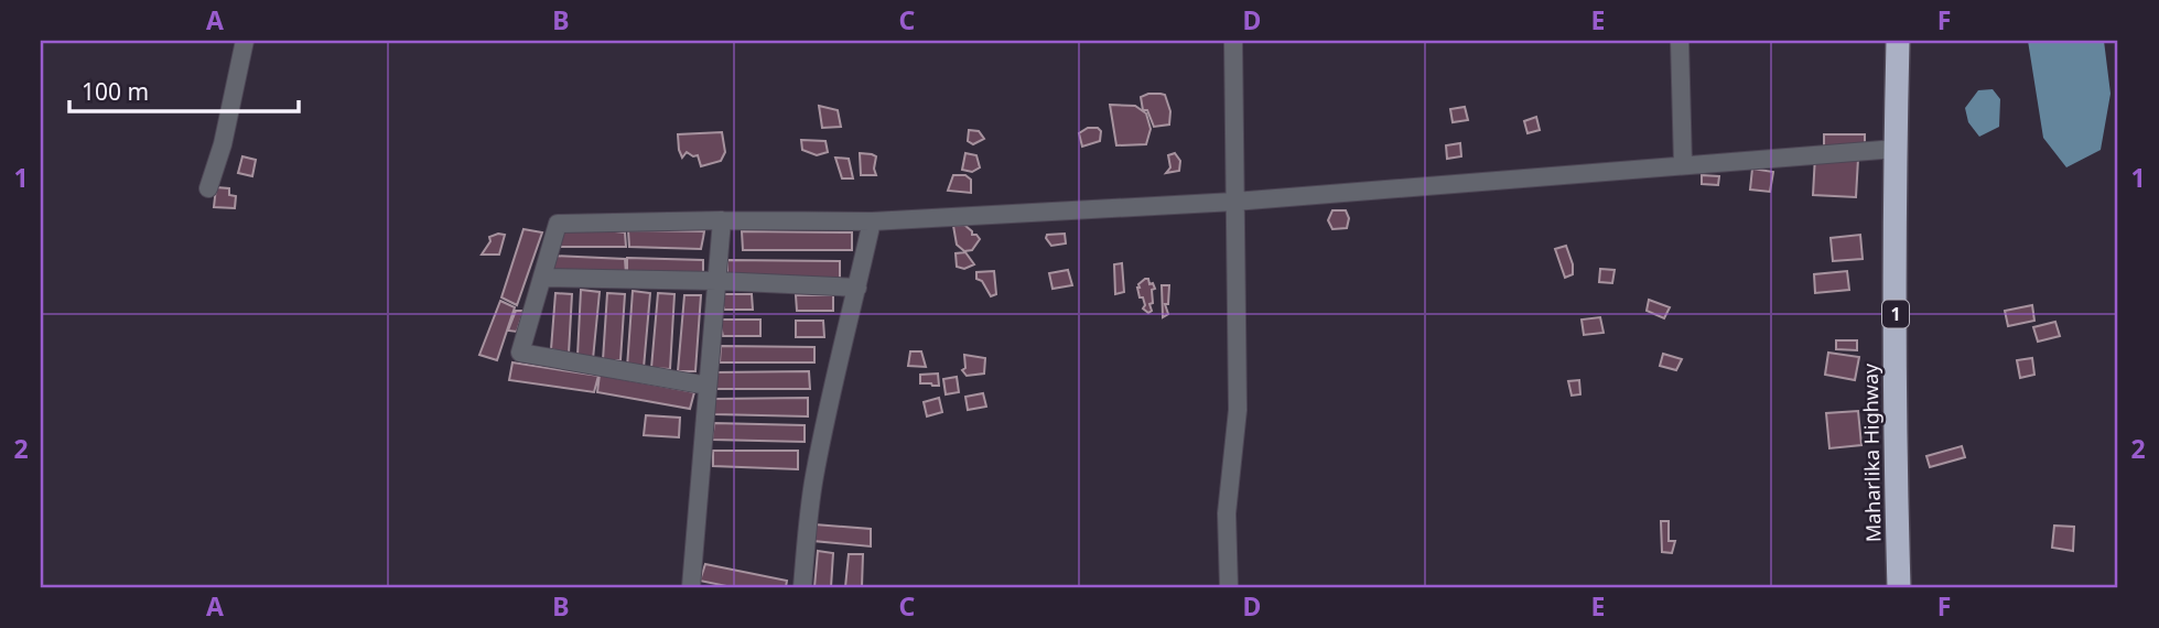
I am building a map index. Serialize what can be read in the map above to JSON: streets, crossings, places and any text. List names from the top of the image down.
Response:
{
  "streets": {
    "highway": ["1", "Maharlika Highway"]
  },
  "scale_bar": "100 m",
  "grid": {
    "columns": [
      "A",
      "B",
      "C",
      "D",
      "E",
      "F"
    ],
    "rows": ["1", "2"]
  }
}
